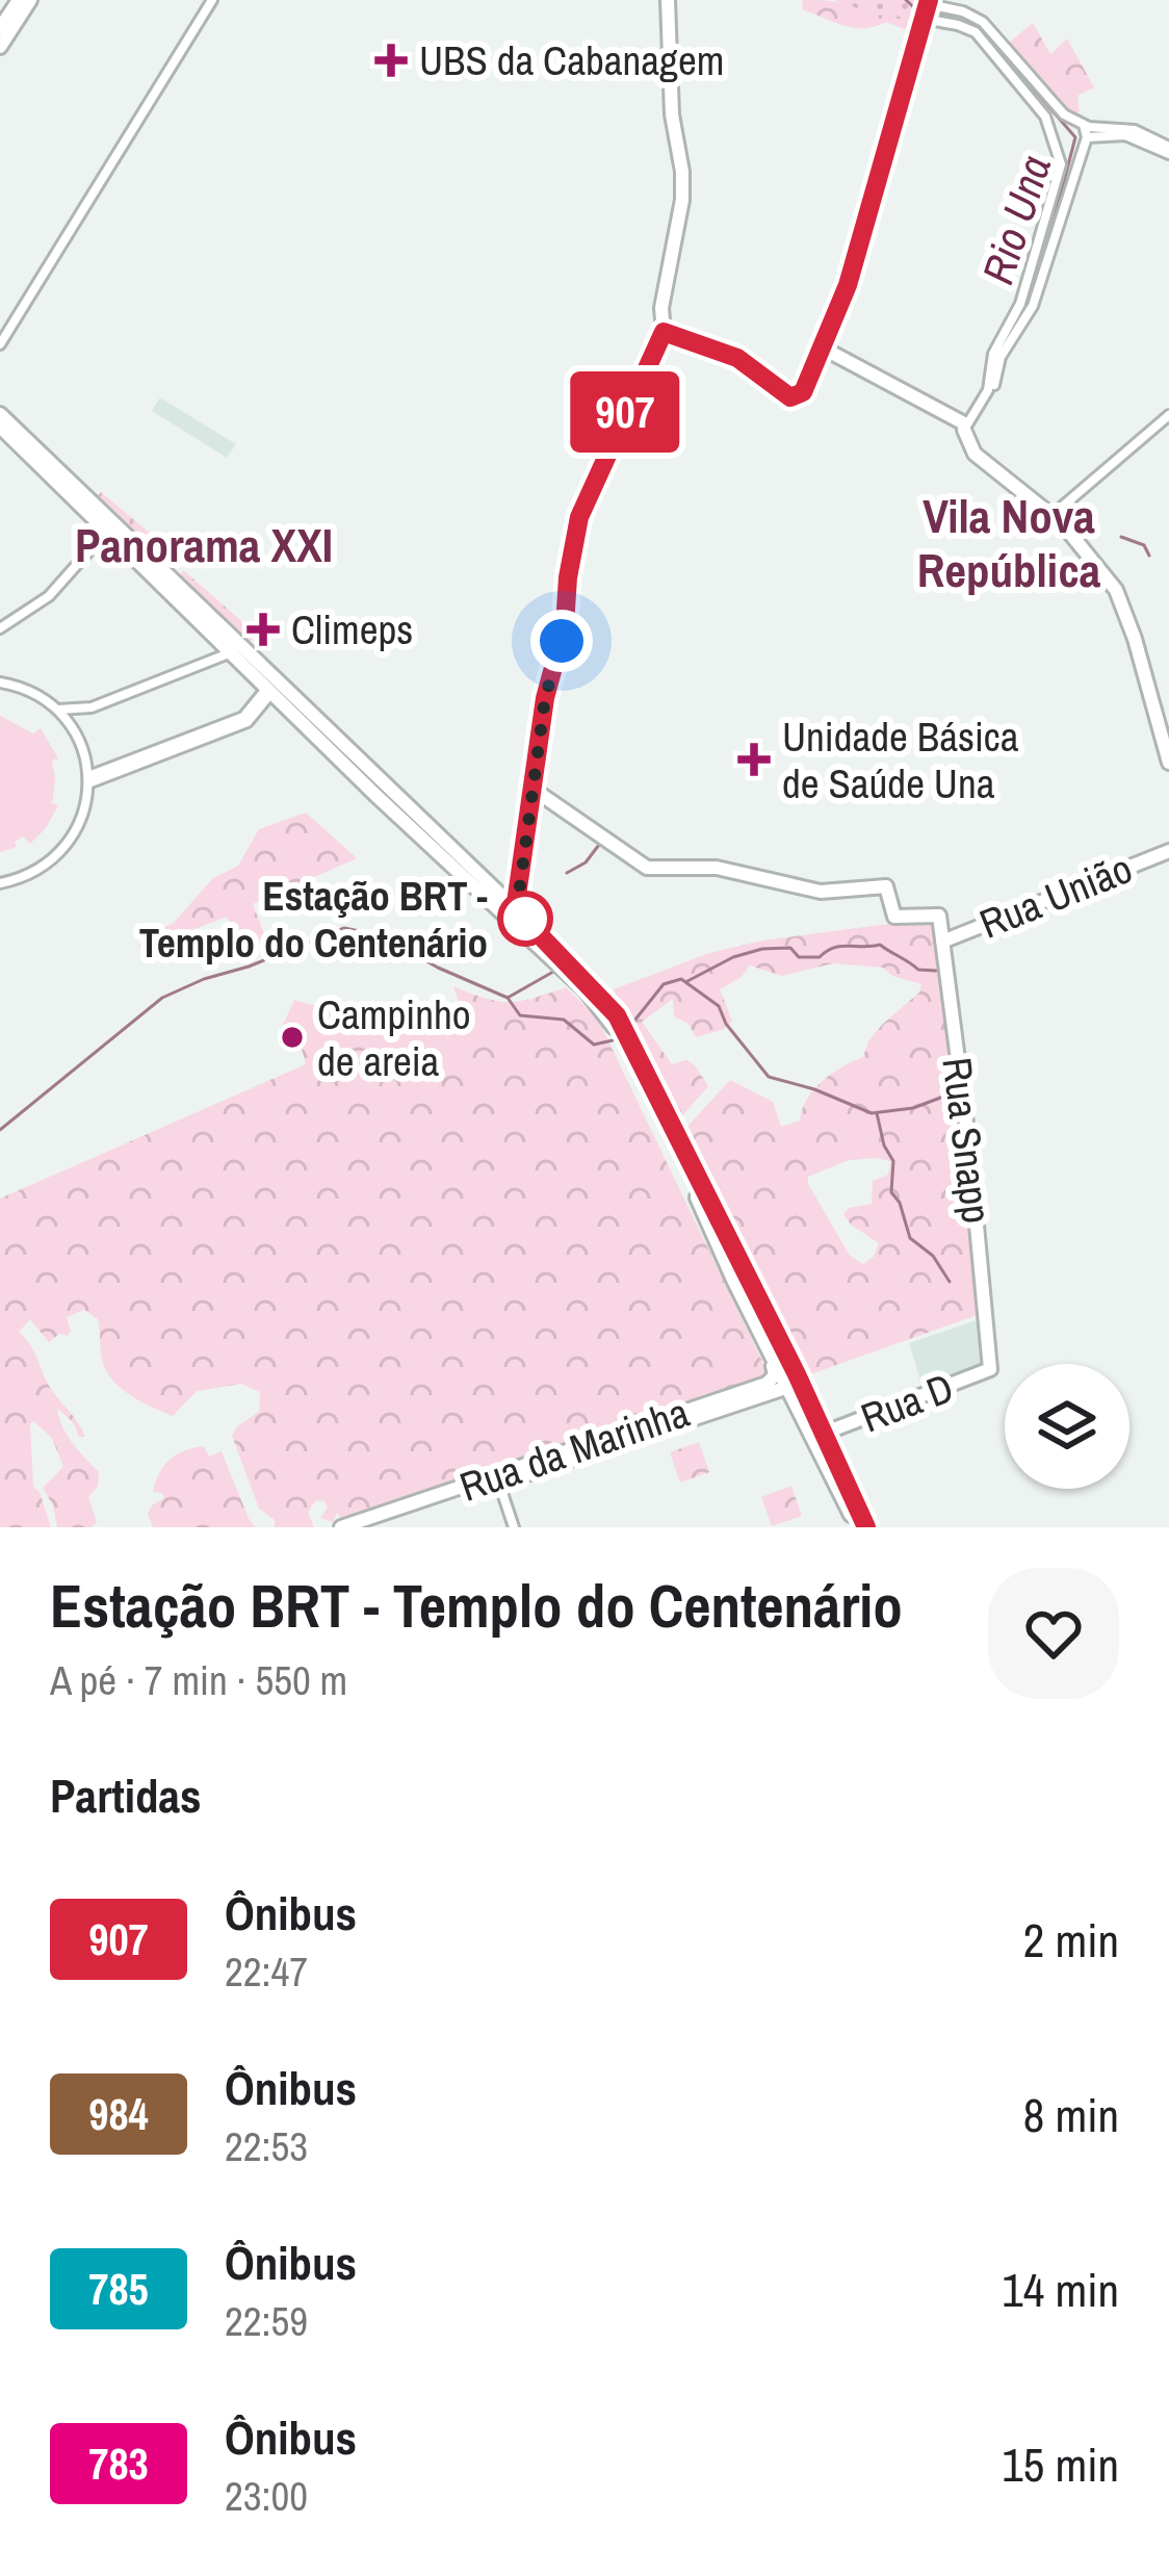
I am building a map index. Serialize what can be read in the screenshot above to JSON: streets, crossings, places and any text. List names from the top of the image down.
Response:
{
  "streets": {
    "main road": [
      "Rua União",
      "Rua Snapp",
      "Rua D",
      "Rua da Marinha"
    ]
  },
  "crossings": [
    ["Rua União", "Rua Snapp"],
    ["Rua Snapp", "Rua D"]
  ],
  "districts": ["Vila Nova República", "Panorama XXI"],
  "water": ["Rio Una"],
  "places": {
    "health": ["UBS da Cabanagem", "Climeps", "Unidade Básica de Saúde Una"],
    "other": ["Estação BRT - Templo do Centenário", "Campinho de areia"]
  },
  "lines": ["bus line 907"],
  "page": {
    "on_map": "907",
    "heading": [
      ["Estação BRT - Templo do Centenário", "A pé · 7 min · 550 m"],
      "Partidas"
    ],
    "list": [
      {
        "mark": "907",
        "name": "Ônibus",
        "note": "22:47",
        "value": "2 min"
      },
      {
        "mark": "984",
        "name": "Ônibus",
        "note": "22:53",
        "value": "8 min"
      },
      {
        "mark": "785",
        "name": "Ônibus",
        "note": "22:59",
        "value": "14 min"
      },
      {
        "mark": "783",
        "name": "Ônibus",
        "note": "23:00",
        "value": "15 min"
      }
    ]
  }
}
